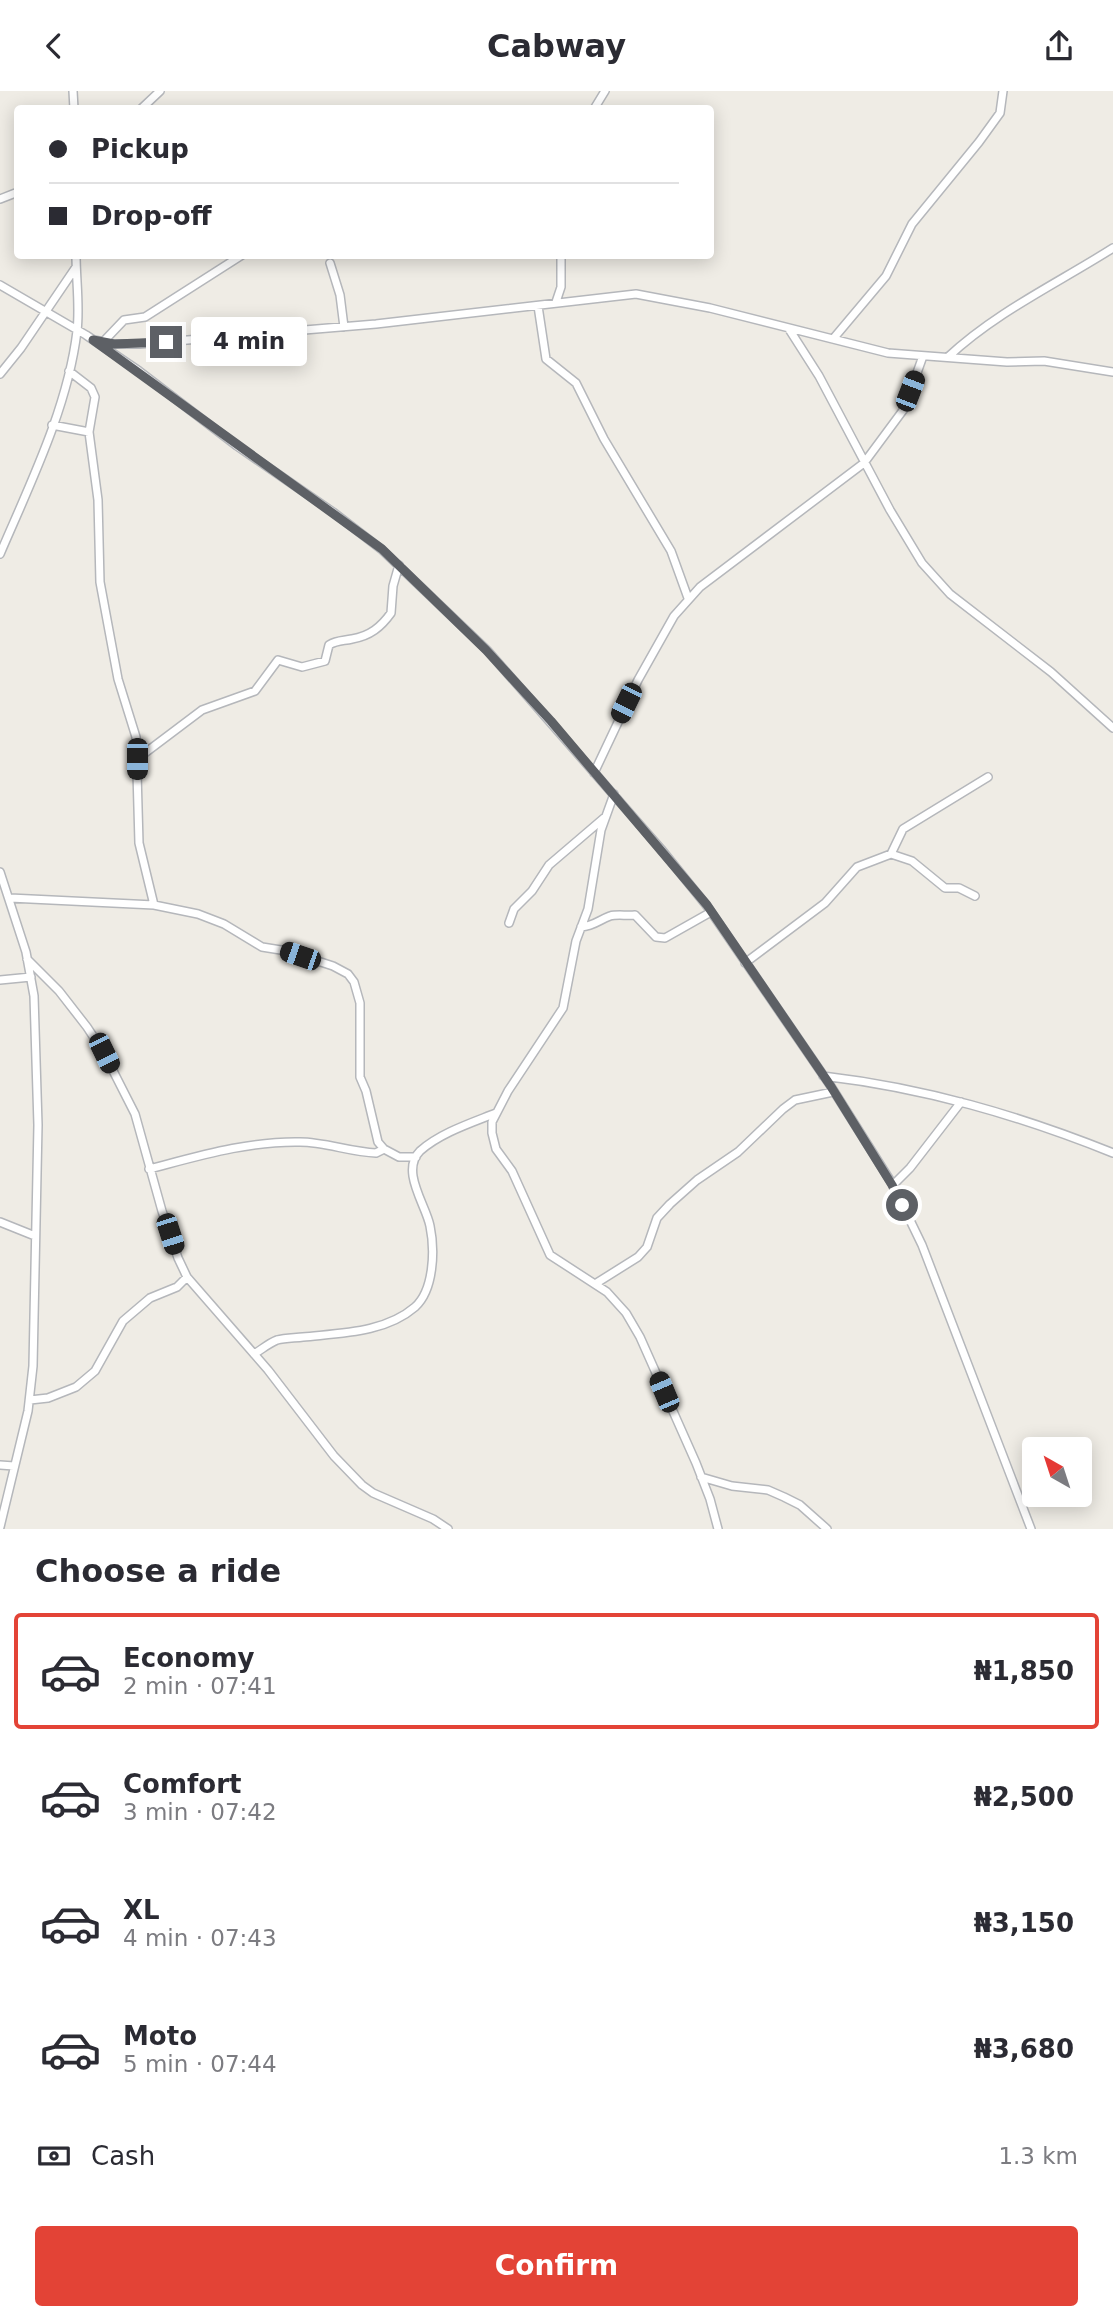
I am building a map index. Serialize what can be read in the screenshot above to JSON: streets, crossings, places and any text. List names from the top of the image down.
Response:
{
  "north": "top left",
  "page": {
    "header": "Cabway",
    "banner": ["Pickup", "Drop-off"],
    "bubble": "4 min",
    "heading": "Choose a ride",
    "list": [
      {
        "name": "Economy",
        "note": "2 min · 07:41",
        "value": "₦1,850"
      },
      {
        "name": "Comfort",
        "note": "3 min · 07:42",
        "value": "₦2,500"
      },
      {
        "name": "XL",
        "note": "4 min · 07:43",
        "value": "₦3,150"
      },
      {
        "name": "Moto",
        "note": "5 min · 07:44",
        "value": "₦3,680"
      }
    ],
    "pay": ["Cash", "1.3 km"],
    "buttons": "Confirm"
  }
}
